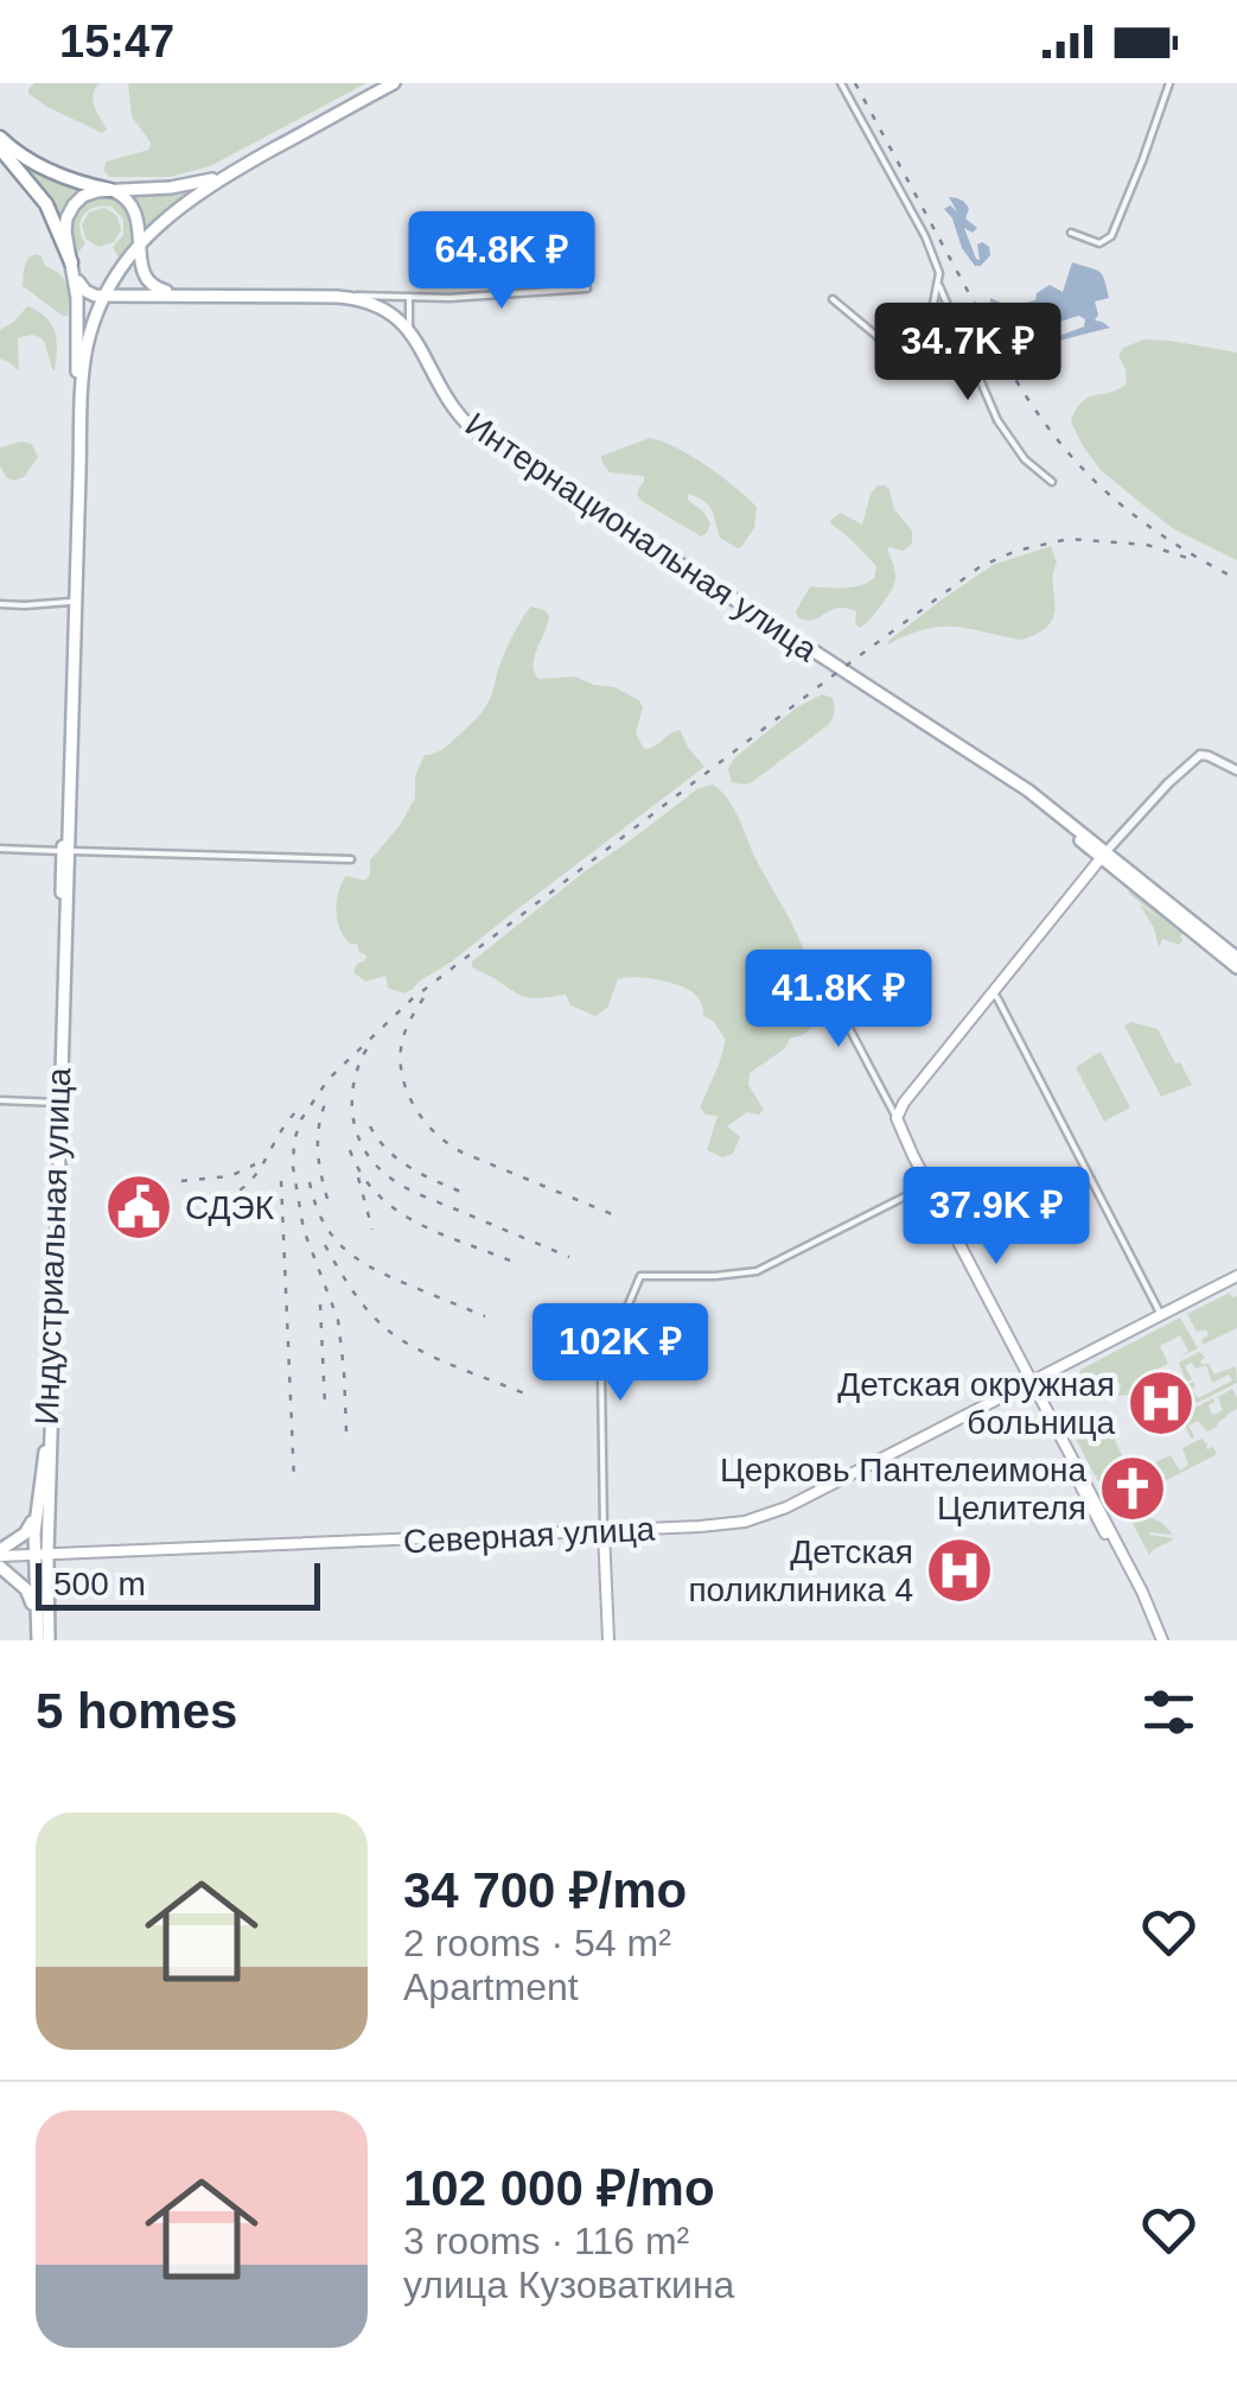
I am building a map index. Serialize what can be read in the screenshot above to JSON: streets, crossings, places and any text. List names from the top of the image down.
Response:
{
  "streets": {
    "main road": ["Интернациональная улица", "Индустриальная улица", "Северная улица"]
  },
  "crossings": [
    ["Интернациональная улица", "Индустриальная улица"],
    ["Индустриальная улица", "Северная улица"]
  ],
  "places": {
    "public building": ["СДЭК"],
    "hospital": ["Детская окружная больница", "Детская поликлиника 4"],
    "church": ["Церковь Пантелеимона Целителя"]
  },
  "scale_bar": "500 m",
  "page": {
    "status": "15:47",
    "price": [
      "64.8K ₽",
      "34.7K ₽",
      "41.8K ₽",
      "37.9K ₽",
      "102K ₽"
    ],
    "scale": "500 m",
    "heading": "5 homes",
    "list": [
      {
        "name": "34 700 ₽/mo",
        "note": "2 rooms · 54 m² · Apartment"
      },
      {
        "name": "102 000 ₽/mo",
        "note": "3 rooms · 116 m² · улица Кузоваткина"
      }
    ]
  }
}
